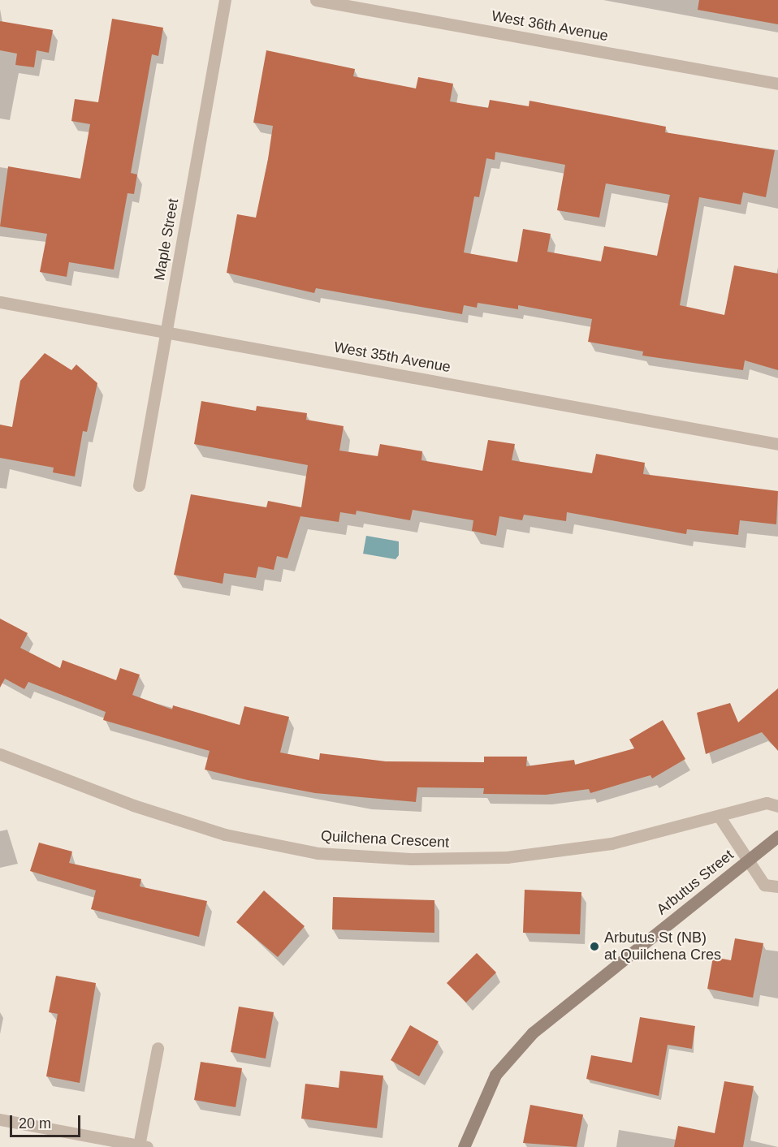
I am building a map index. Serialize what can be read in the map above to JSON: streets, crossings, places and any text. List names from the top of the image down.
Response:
{
  "streets": {
    "main road": ["Arbutus Street"],
    "street": [
      "West 36th Avenue",
      "Maple Street",
      "West 35th Avenue",
      "Quilchena Crescent"
    ]
  },
  "crossings": [
    ["Maple Street", "West 35th Avenue"]
  ],
  "places": ["Arbutus St (NB) at Quilchena Cres"],
  "scale_bar": "20 m"
}
